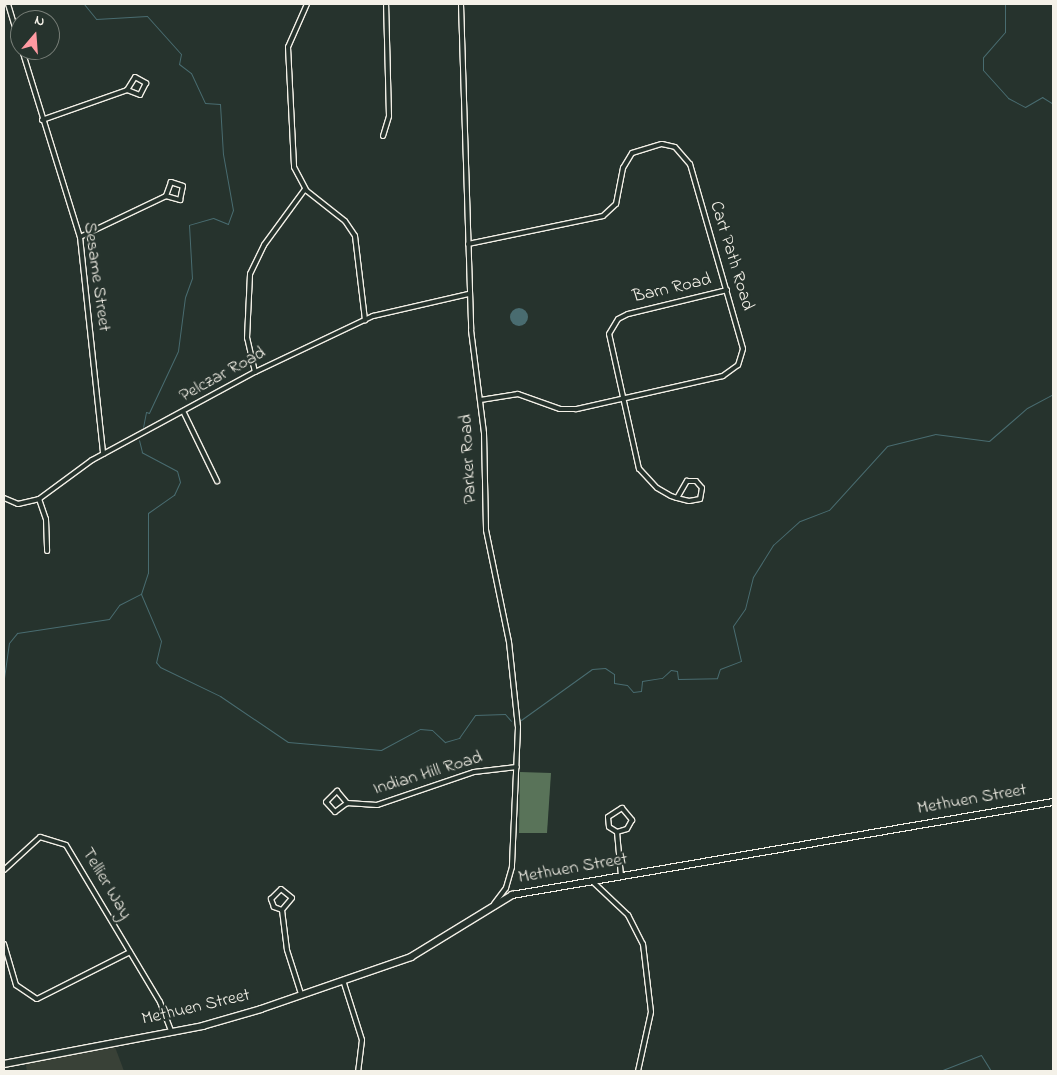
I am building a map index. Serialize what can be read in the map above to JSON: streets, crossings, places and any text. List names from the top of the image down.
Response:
{
  "streets": {
    "street": [
      "Cart Path Road",
      "Sesame Street",
      "Barn Road",
      "Pelczar Road",
      "Parker Road",
      "Indian Hill Road",
      "Methuen Street",
      "Tellier Way"
    ]
  },
  "crossings": [
    ["Cart Path Road", "Barn Road"],
    ["Cart Path Road", "Parker Road"],
    ["Sesame Street", "Pelczar Road"],
    ["Pelczar Road", "Parker Road"],
    ["Parker Road", "Indian Hill Road"],
    ["Parker Road", "Methuen Street"],
    ["Methuen Street", "Tellier Way"]
  ],
  "north": "top"
}
